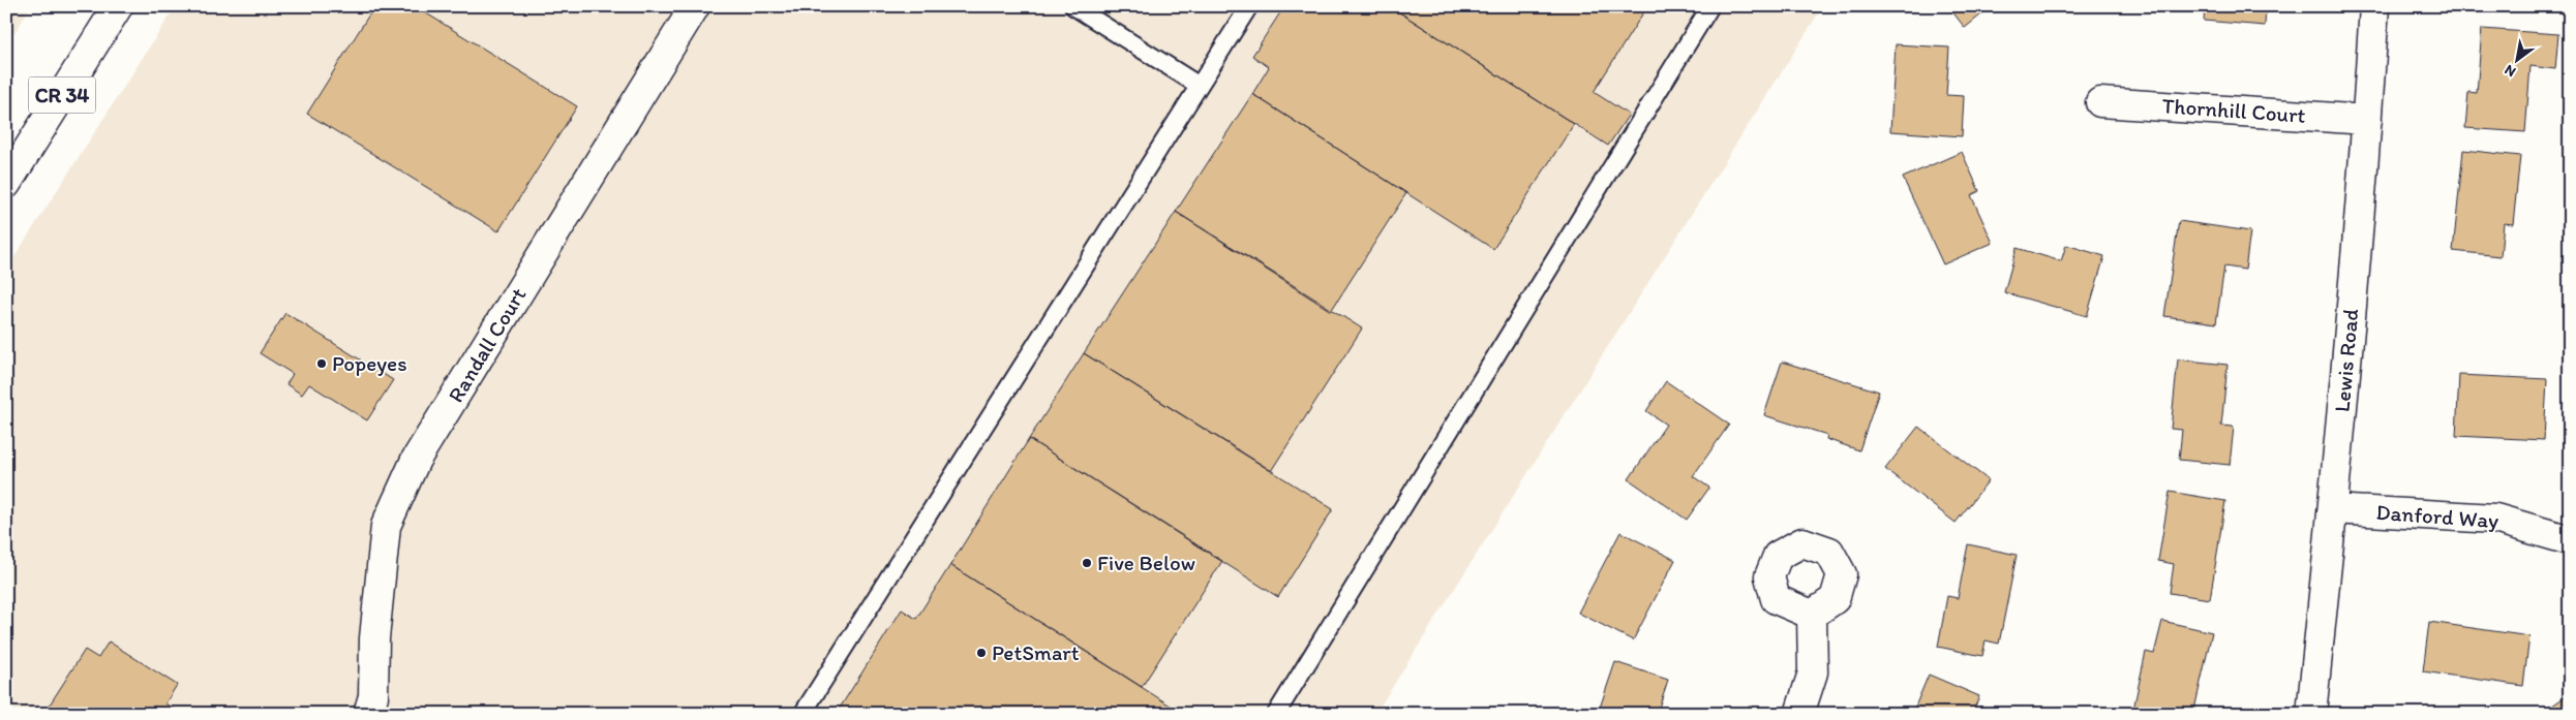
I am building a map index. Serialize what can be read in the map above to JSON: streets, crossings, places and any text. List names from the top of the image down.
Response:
{
  "streets": {
    "street": [
      "CR 34",
      "Thornhill Court",
      "Randall Court",
      "Lewis Road",
      "Danford Way"
    ]
  },
  "crossings": [
    ["Thornhill Court", "Lewis Road"],
    ["Lewis Road", "Danford Way"]
  ],
  "places": ["Popeyes", "Five Below", "PetSmart"],
  "north": "bottom left"
}
